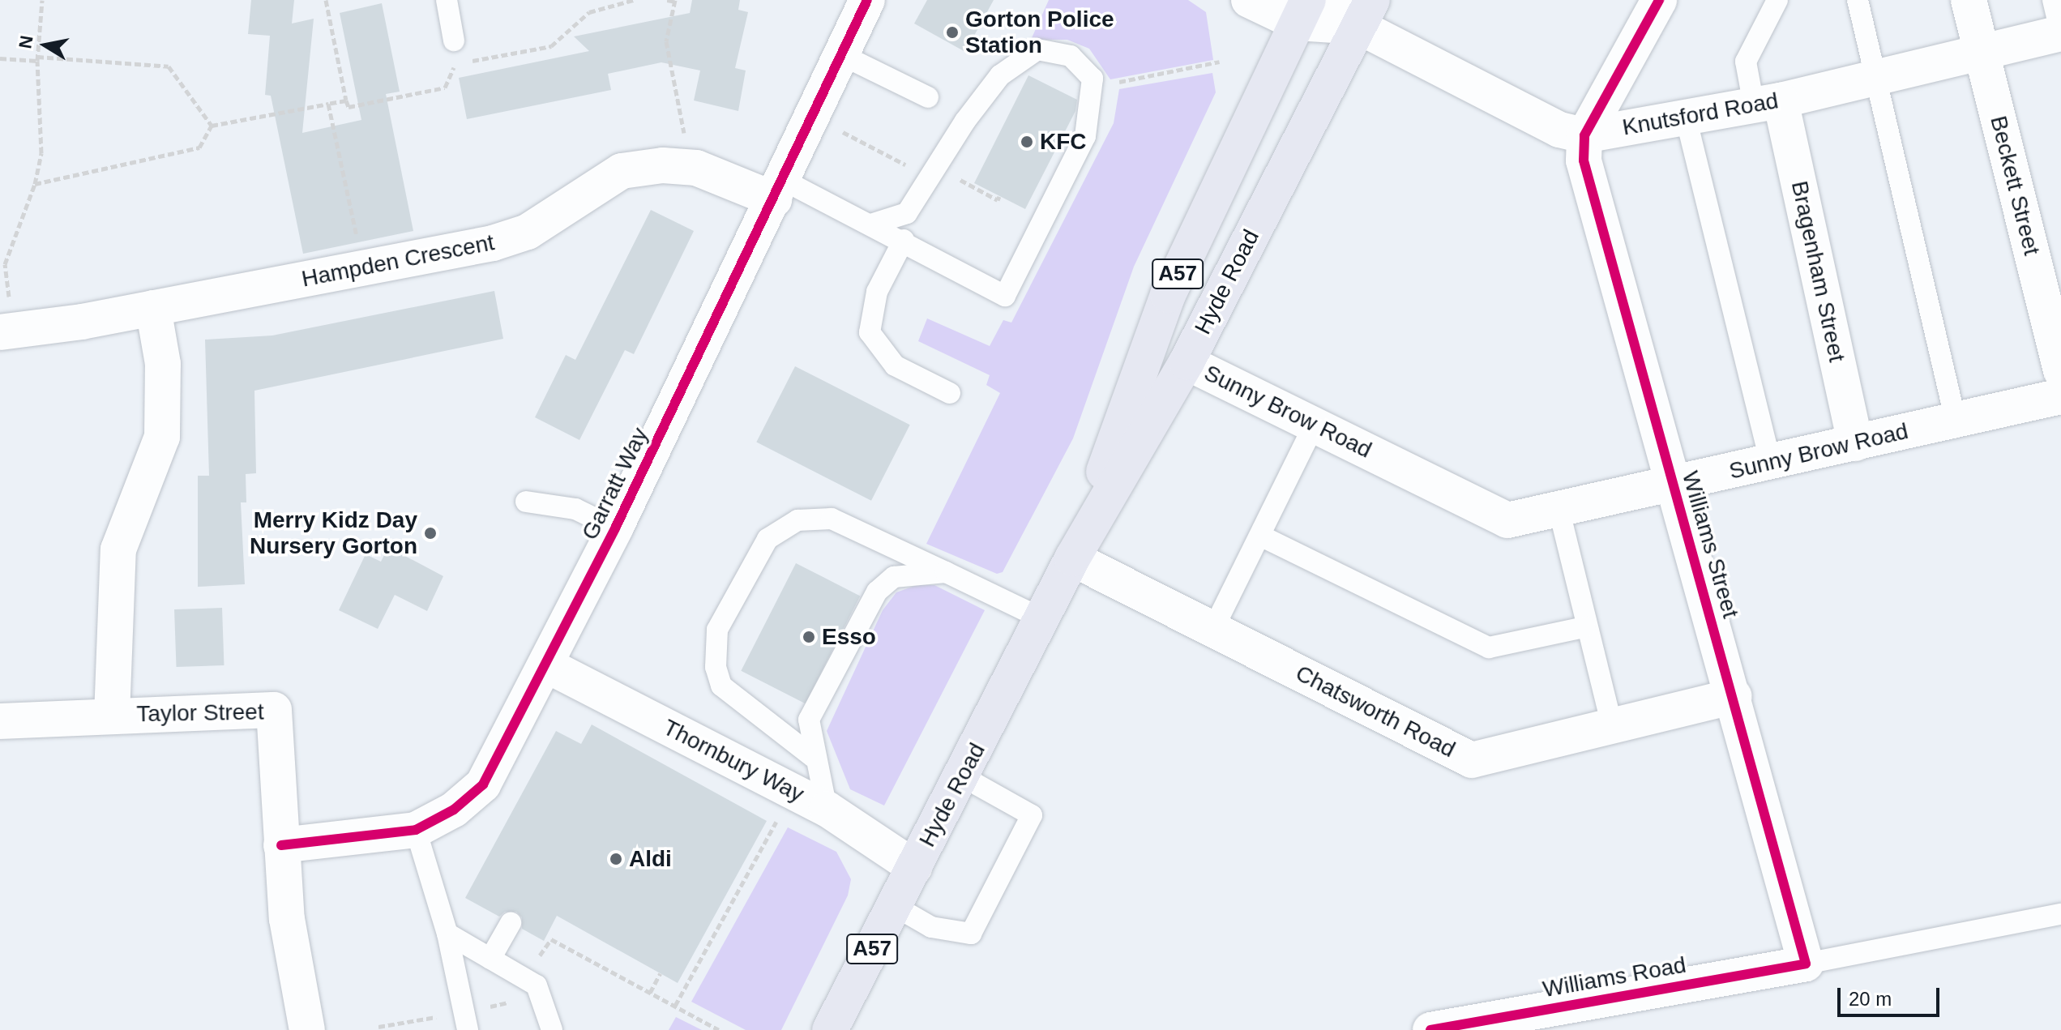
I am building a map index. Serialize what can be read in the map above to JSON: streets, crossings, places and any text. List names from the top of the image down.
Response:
{
  "streets": {
    "highway": ["A57", "Hyde Road"],
    "street": [
      "Knutsford Road",
      "Beckett Street",
      "Hampden Crescent",
      "Bragenham Street",
      "Sunny Brow Road",
      "Garratt Way",
      "Williams Street",
      "Chatsworth Road",
      "Taylor Street",
      "Thornbury Way",
      "Williams Road"
    ]
  },
  "crossings": [
    ["Knutsford Road", "Beckett Street"],
    ["Knutsford Road", "Bragenham Street"],
    ["Knutsford Road", "Hyde Road"],
    ["Knutsford Road", "Williams Street"],
    ["Hampden Crescent", "Garratt Way"],
    ["Bragenham Street", "Sunny Brow Road"],
    ["Hyde Road", "Sunny Brow Road"],
    ["Hyde Road", "Chatsworth Road"],
    ["Hyde Road", "Thornbury Way"],
    ["Sunny Brow Road", "Williams Street"],
    ["Garratt Way", "Taylor Street"],
    ["Garratt Way", "Thornbury Way"],
    ["Williams Street", "Chatsworth Road"],
    ["Williams Street", "Williams Road"]
  ],
  "places": [
    "Gorton Police Station",
    "KFC",
    "Merry Kidz Day Nursery Gorton",
    "Esso",
    "Aldi"
  ],
  "scale_bar": "20 m",
  "north": "left"
}
